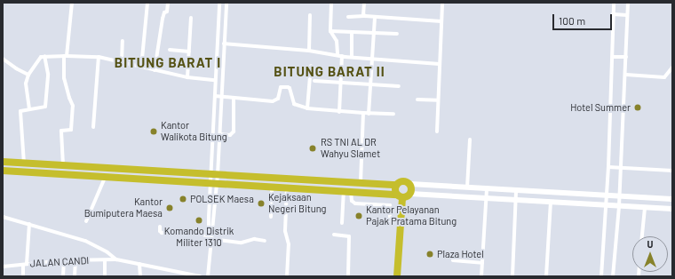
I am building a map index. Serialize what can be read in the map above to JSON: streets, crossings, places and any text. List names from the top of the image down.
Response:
{
  "streets": {
    "street": ["JALAN CANDI"]
  },
  "districts": ["BITUNG BARAT I", "BITUNG BARAT II"],
  "places": [
    "Hotel Summer",
    "Kantor Walikota Bitung",
    "RS TNI AL DR Wahyu Slamet",
    "POLSEK Maesa",
    "Kejaksaan Negeri Bitung",
    "Kantor Bumiputera Maesa",
    "Kantor Pelayanan Pajak Pratama Bitung",
    "Komando Distrik Militer 1310",
    "Plaza Hotel"
  ],
  "scale_bar": "100 m",
  "north": "top"
}
